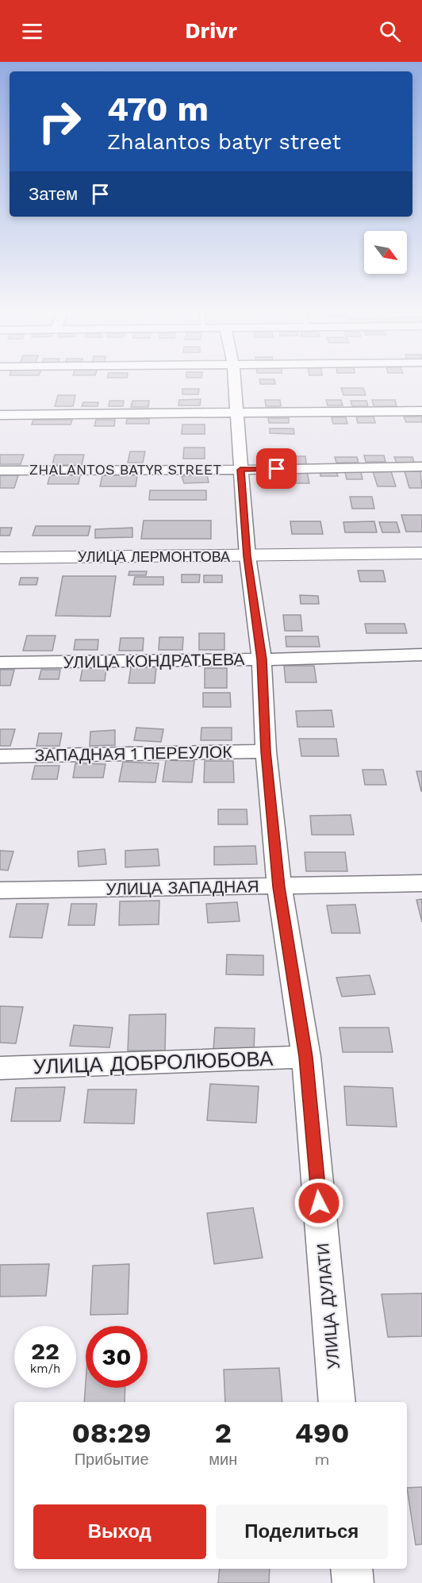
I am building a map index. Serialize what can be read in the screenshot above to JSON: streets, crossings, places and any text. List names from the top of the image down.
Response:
{
  "streets": {
    "main road": ["УЛИЦА ЛЕРМОНТОВА"],
    "street": [
      "ZHALANTOS BATYR STREET",
      "УЛИЦА КОНДРАТЬЕВА",
      "ЗАПАДНАЯ 1 ПЕРЕУЛОК",
      "УЛИЦА ЗАПАДНАЯ",
      "УЛИЦА ДОБРОЛЮБОВА",
      "УЛИЦА ДУЛАТИ"
    ]
  },
  "crossings": [
    ["ZHALANTOS BATYR STREET", "УЛИЦА ДУЛАТИ"],
    ["УЛИЦА ЛЕРМОНТОВА", "УЛИЦА ДУЛАТИ"],
    ["УЛИЦА КОНДРАТЬЕВА", "УЛИЦА ДУЛАТИ"],
    ["ЗАПАДНАЯ 1 ПЕРЕУЛОК", "УЛИЦА ДУЛАТИ"],
    ["УЛИЦА ЗАПАДНАЯ", "УЛИЦА ДУЛАТИ"],
    ["УЛИЦА ДОБРОЛЮБОВА", "УЛИЦА ДУЛАТИ"]
  ],
  "north": "bottom right",
  "page": {
    "header": "Drivr",
    "turn": ["470 m", "Zhalantos batyr street"],
    "then": "Затем",
    "speed": "22 km/h",
    "limit": "30",
    "eta": [
      "08:29",
      "Прибытие",
      "2",
      "мин",
      "490",
      "m"
    ],
    "buttons": ["Выход", "Поделиться"]
  }
}
